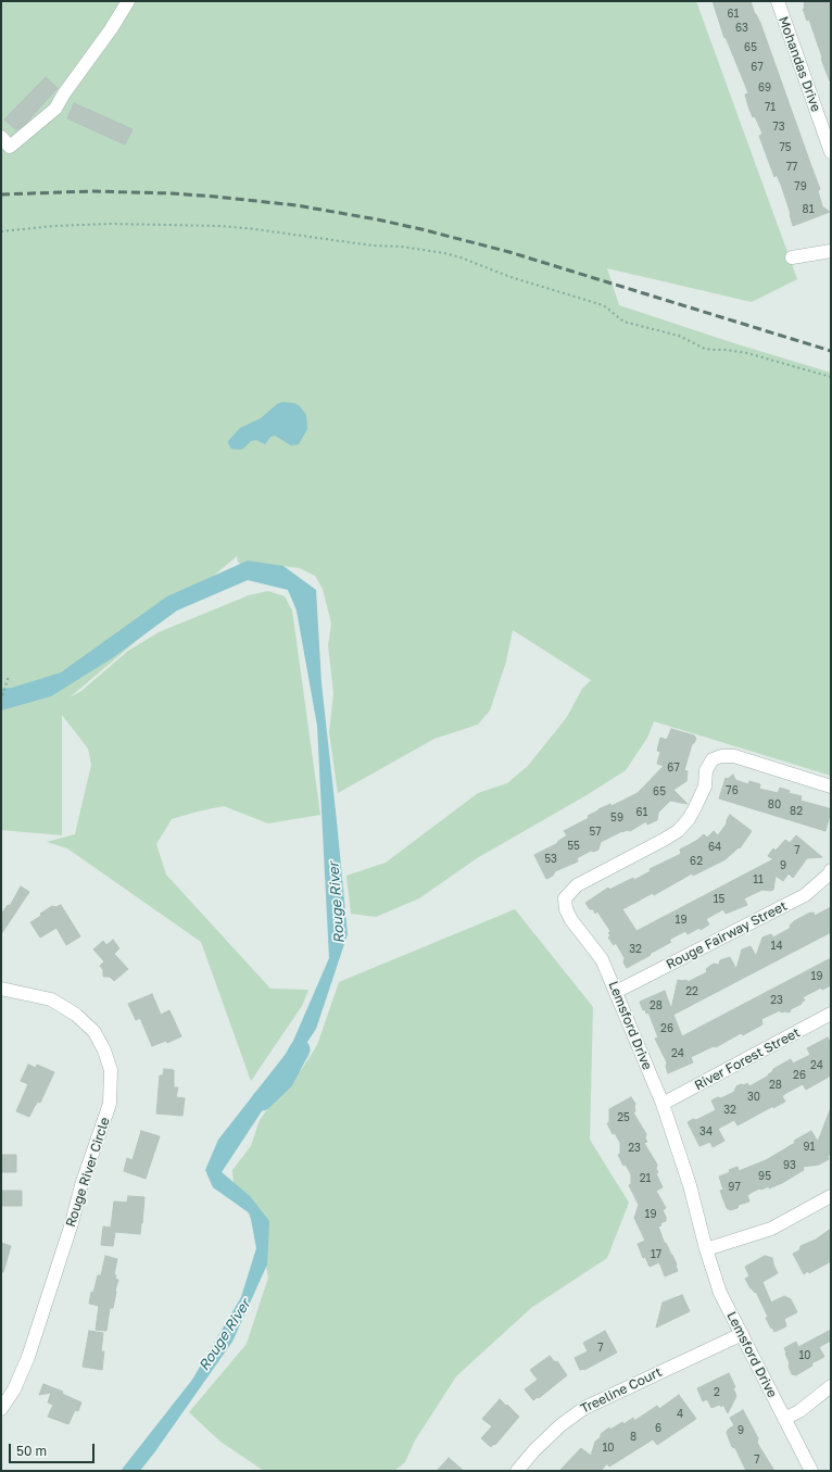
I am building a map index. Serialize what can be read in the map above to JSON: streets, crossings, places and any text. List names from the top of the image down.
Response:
{
  "streets": {
    "street": [
      "Mohandas Drive",
      "Rouge Fairway Street",
      "Lemsford Drive",
      "River Forest Street",
      "Rouge River Circle",
      "Treeline Court"
    ]
  },
  "crossings": [
    ["Rouge Fairway Street", "Lemsford Drive"],
    ["Lemsford Drive", "River Forest Street"],
    ["Lemsford Drive", "Treeline Court"]
  ],
  "water": ["Rouge River"],
  "house_numbers": [
    "61",
    "63",
    "65",
    "67",
    "69",
    "71",
    "73",
    "75",
    "77",
    "79",
    "81",
    "67",
    "76",
    "65",
    "80",
    "82",
    "61",
    "59",
    "57",
    "55",
    "64",
    "7",
    "53",
    "62",
    "9",
    "11",
    "15",
    "19",
    "14",
    "32",
    "19",
    "22",
    "23",
    "28",
    "26",
    "24",
    "24",
    "26",
    "28",
    "30",
    "32",
    "25",
    "34",
    "91",
    "23",
    "93",
    "95",
    "21",
    "97",
    "19",
    "17",
    "7",
    "10",
    "2",
    "4",
    "6",
    "9",
    "8",
    "10",
    "7"
  ],
  "scale_bar": "50 m"
}
